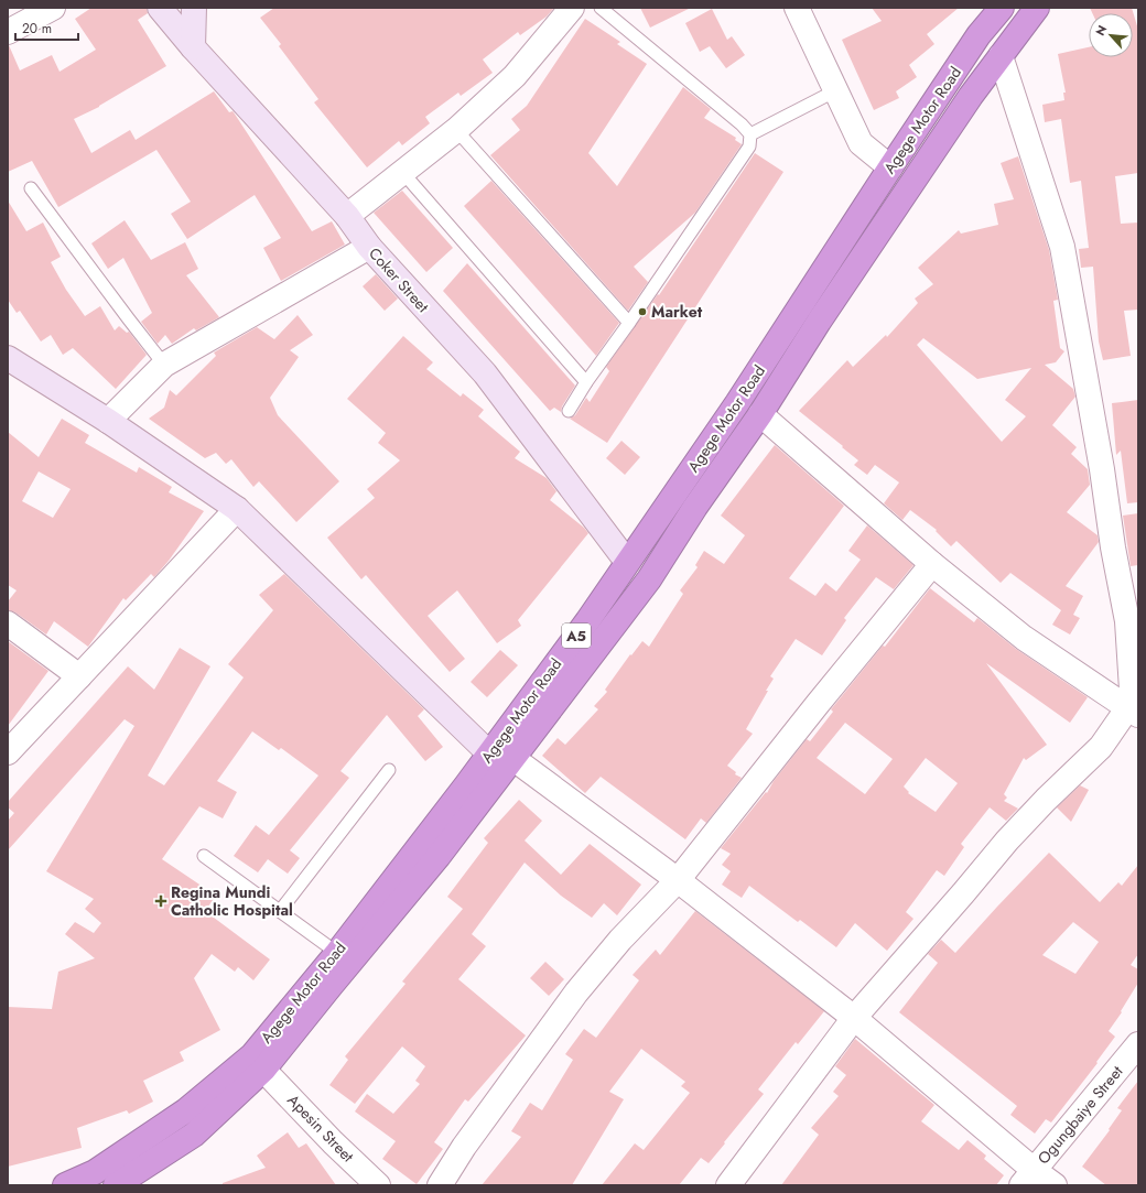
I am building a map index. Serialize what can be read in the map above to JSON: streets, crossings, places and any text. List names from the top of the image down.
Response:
{
  "streets": {
    "highway": ["Agege Motor Road", "A5"],
    "street": ["Coker Street", "Ogungbaiye Street", "Apesin Street"]
  },
  "crossings": [
    ["Agege Motor Road", "Coker Street"],
    ["Agege Motor Road", "Apesin Street"]
  ],
  "places": {
    "other": ["Market"],
    "health": ["Regina Mundi Catholic Hospital"]
  },
  "scale_bar": "20 m",
  "north": "top left"
}
